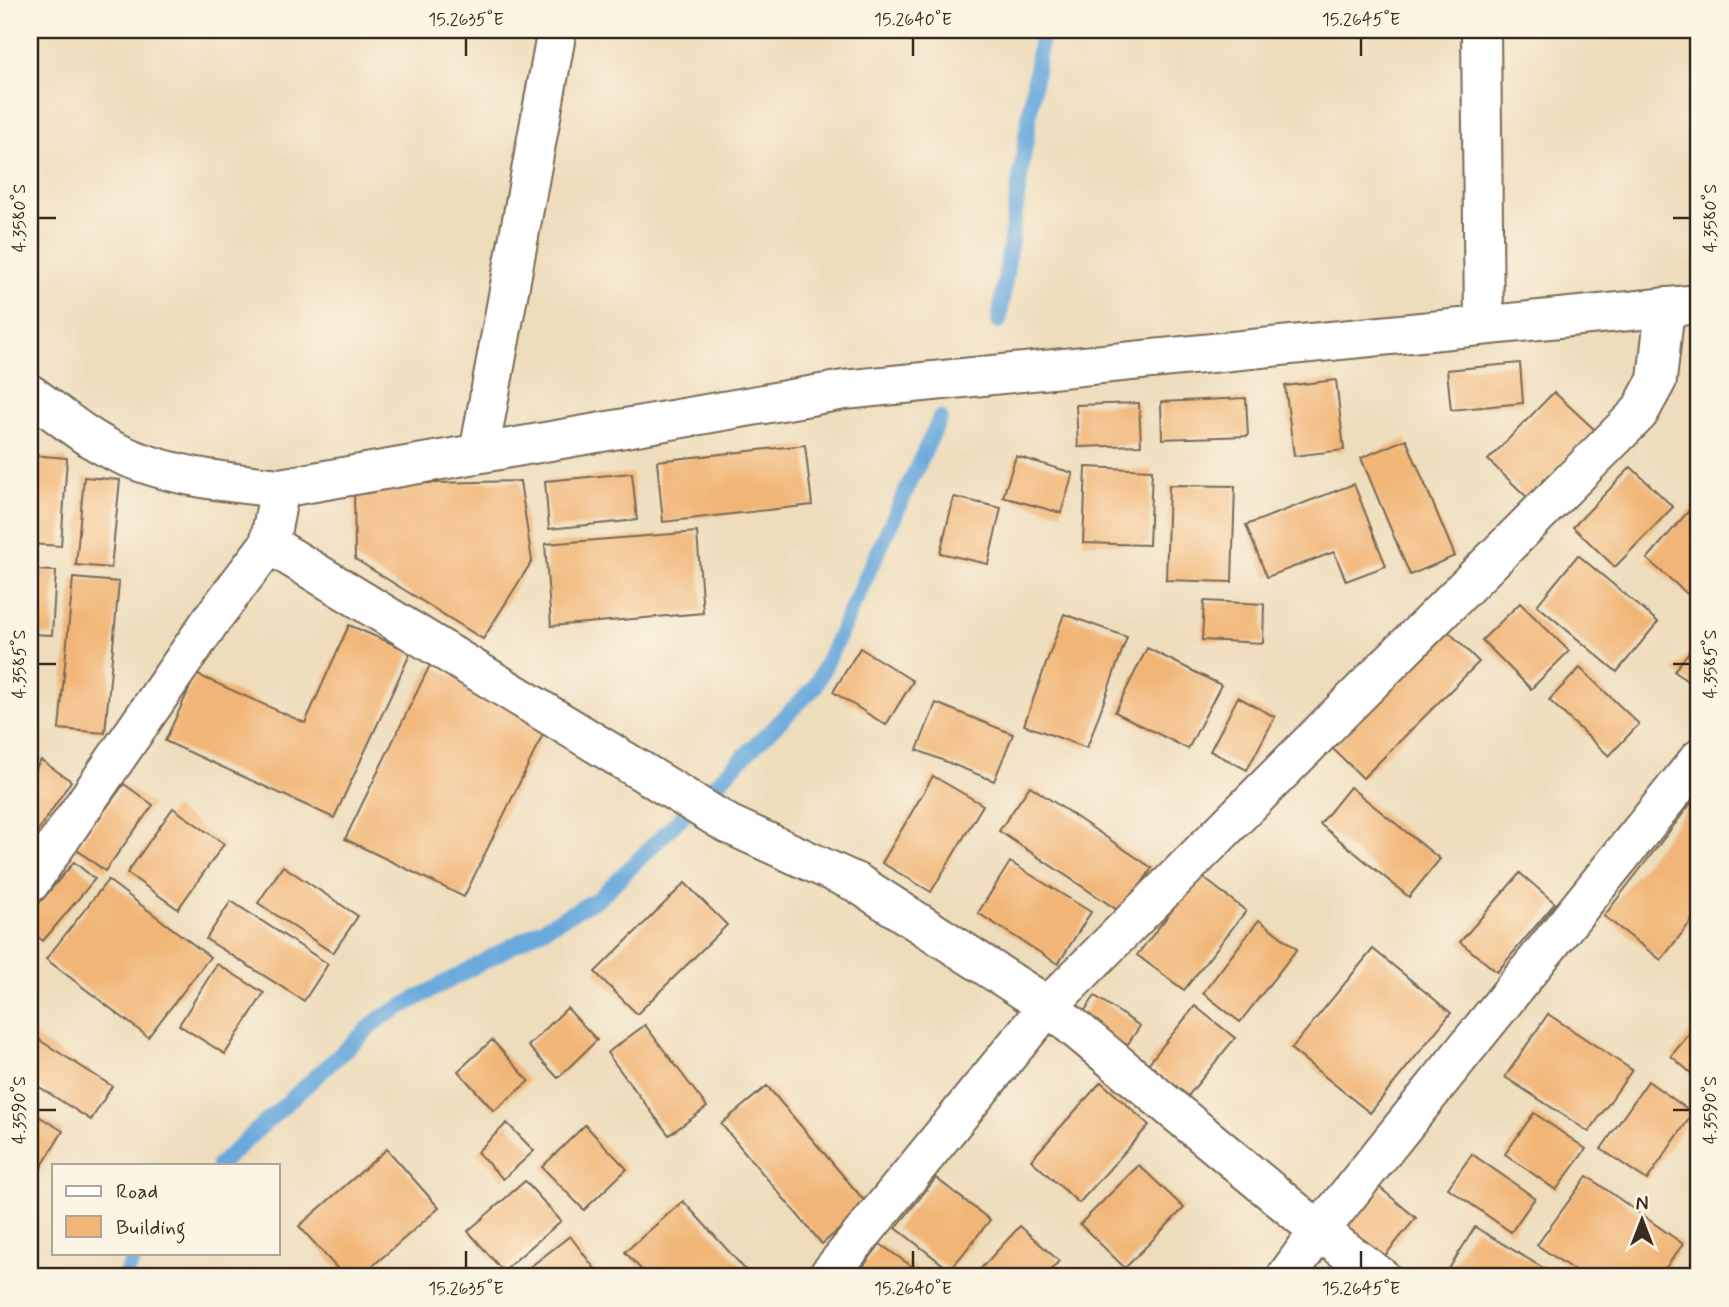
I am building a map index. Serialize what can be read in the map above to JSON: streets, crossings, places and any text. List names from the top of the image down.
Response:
{
  "legend": ["Road", "Building"],
  "north": "top",
  "coordinates": [
    "15.2635°E",
    "15.2640°E",
    "15.2645°E",
    "4.3580°S",
    "4.3585°S",
    "4.3590°S"
  ]
}
